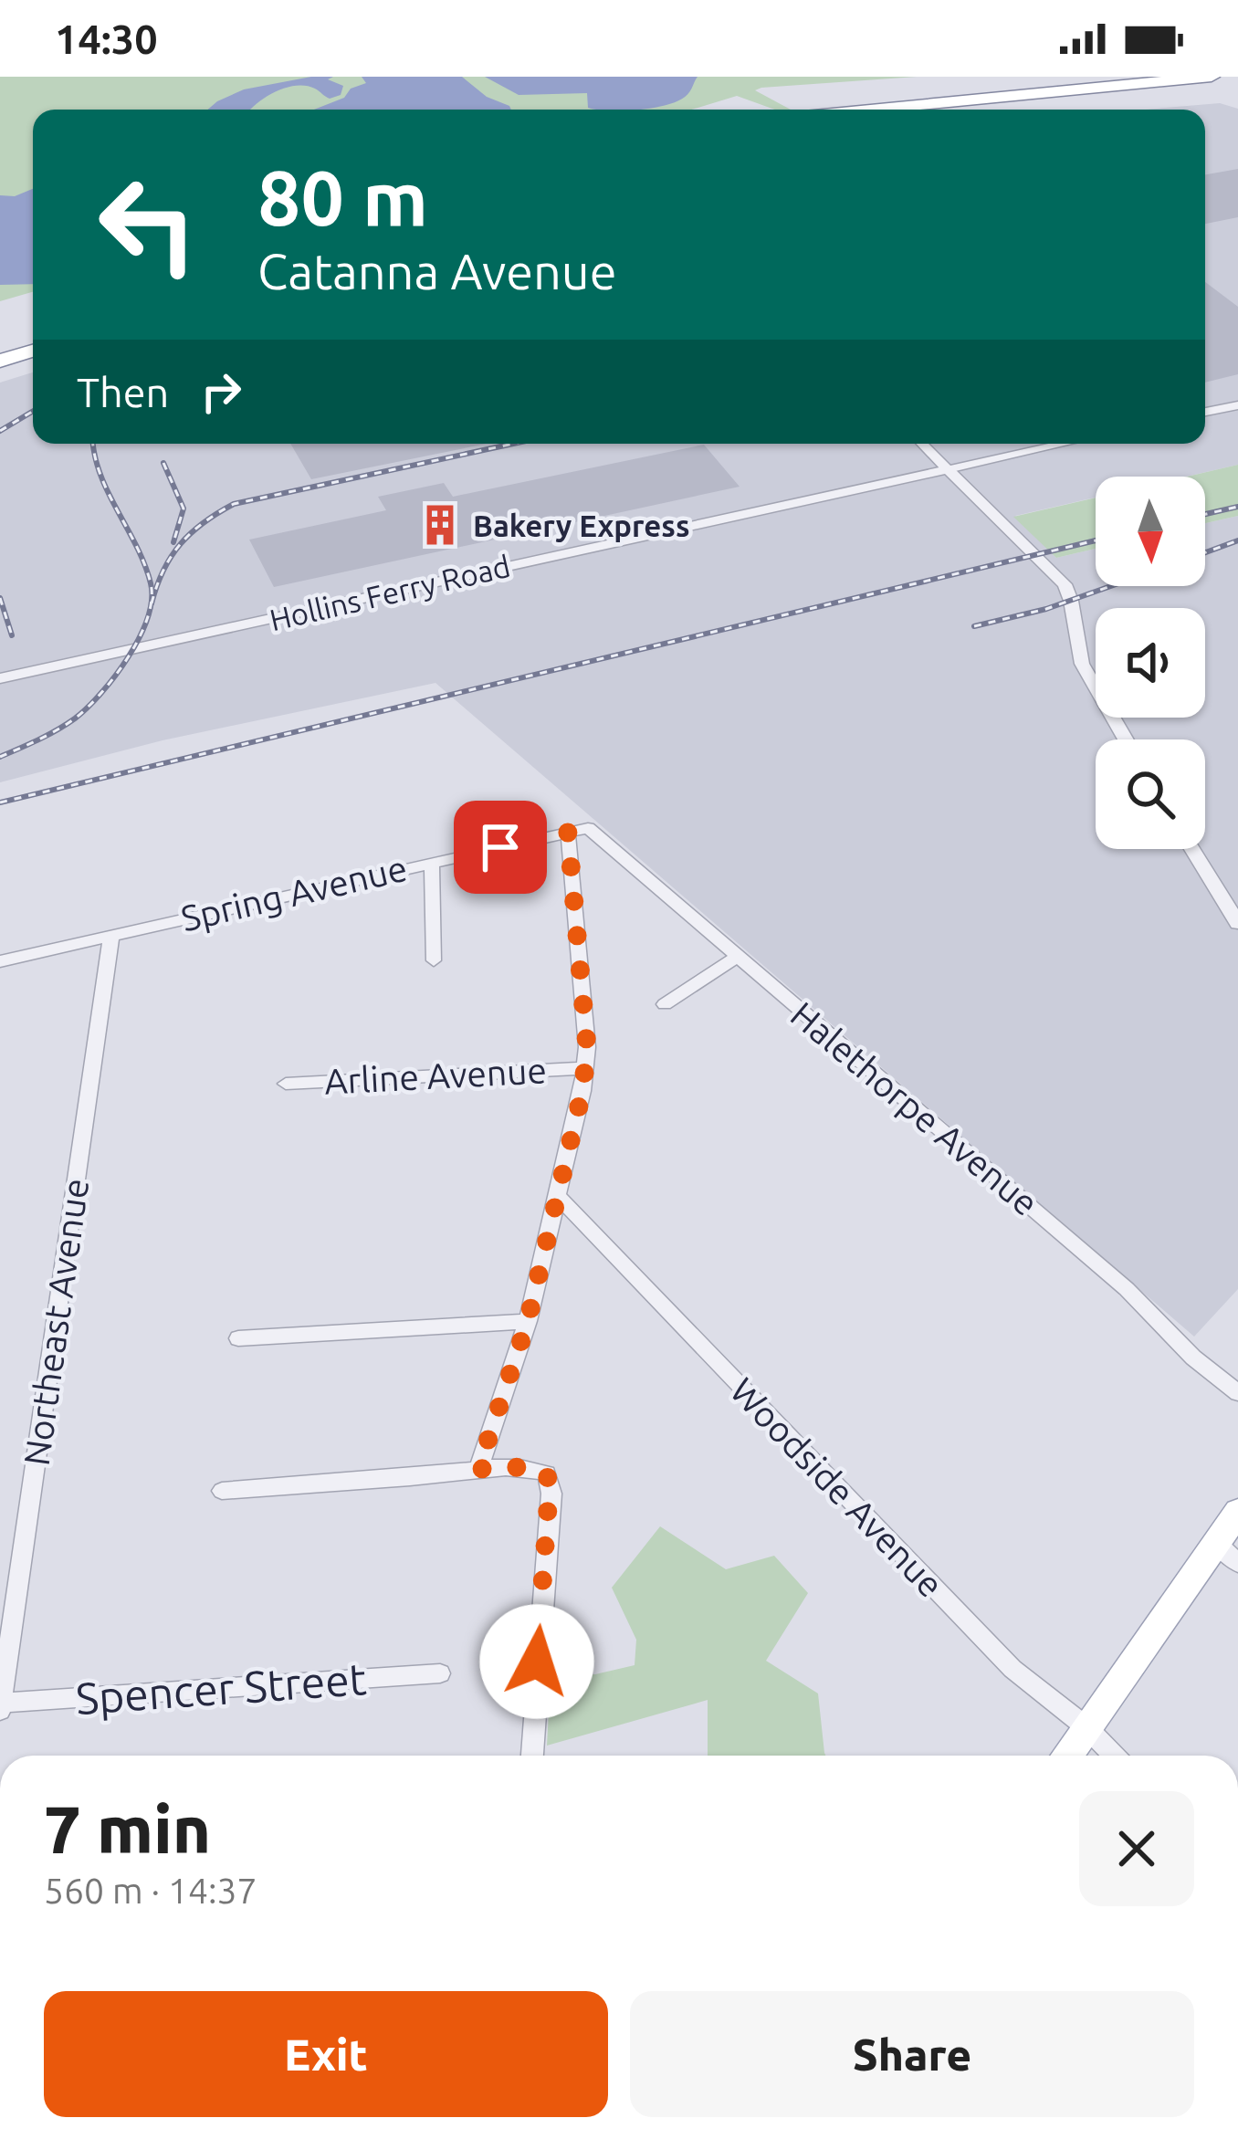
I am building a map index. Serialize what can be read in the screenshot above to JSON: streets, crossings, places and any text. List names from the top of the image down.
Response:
{
  "streets": {
    "street": [
      "Hollins Ferry Road",
      "Spring Avenue",
      "Arline Avenue",
      "Halethorpe Avenue",
      "Northeast Avenue",
      "Woodside Avenue",
      "Spencer Street"
    ]
  },
  "crossings": [
    ["Spring Avenue", "Halethorpe Avenue"],
    ["Spring Avenue", "Northeast Avenue"],
    ["Northeast Avenue", "Spencer Street"]
  ],
  "places": {
    "building": ["Bakery Express"]
  },
  "north": "bottom",
  "page": {
    "status": "14:30",
    "turn": ["80 m", "Catanna Avenue"],
    "then": "Then",
    "heading": ["7 min", "560 m · 14:37"],
    "buttons": ["Exit", "Share"]
  }
}
